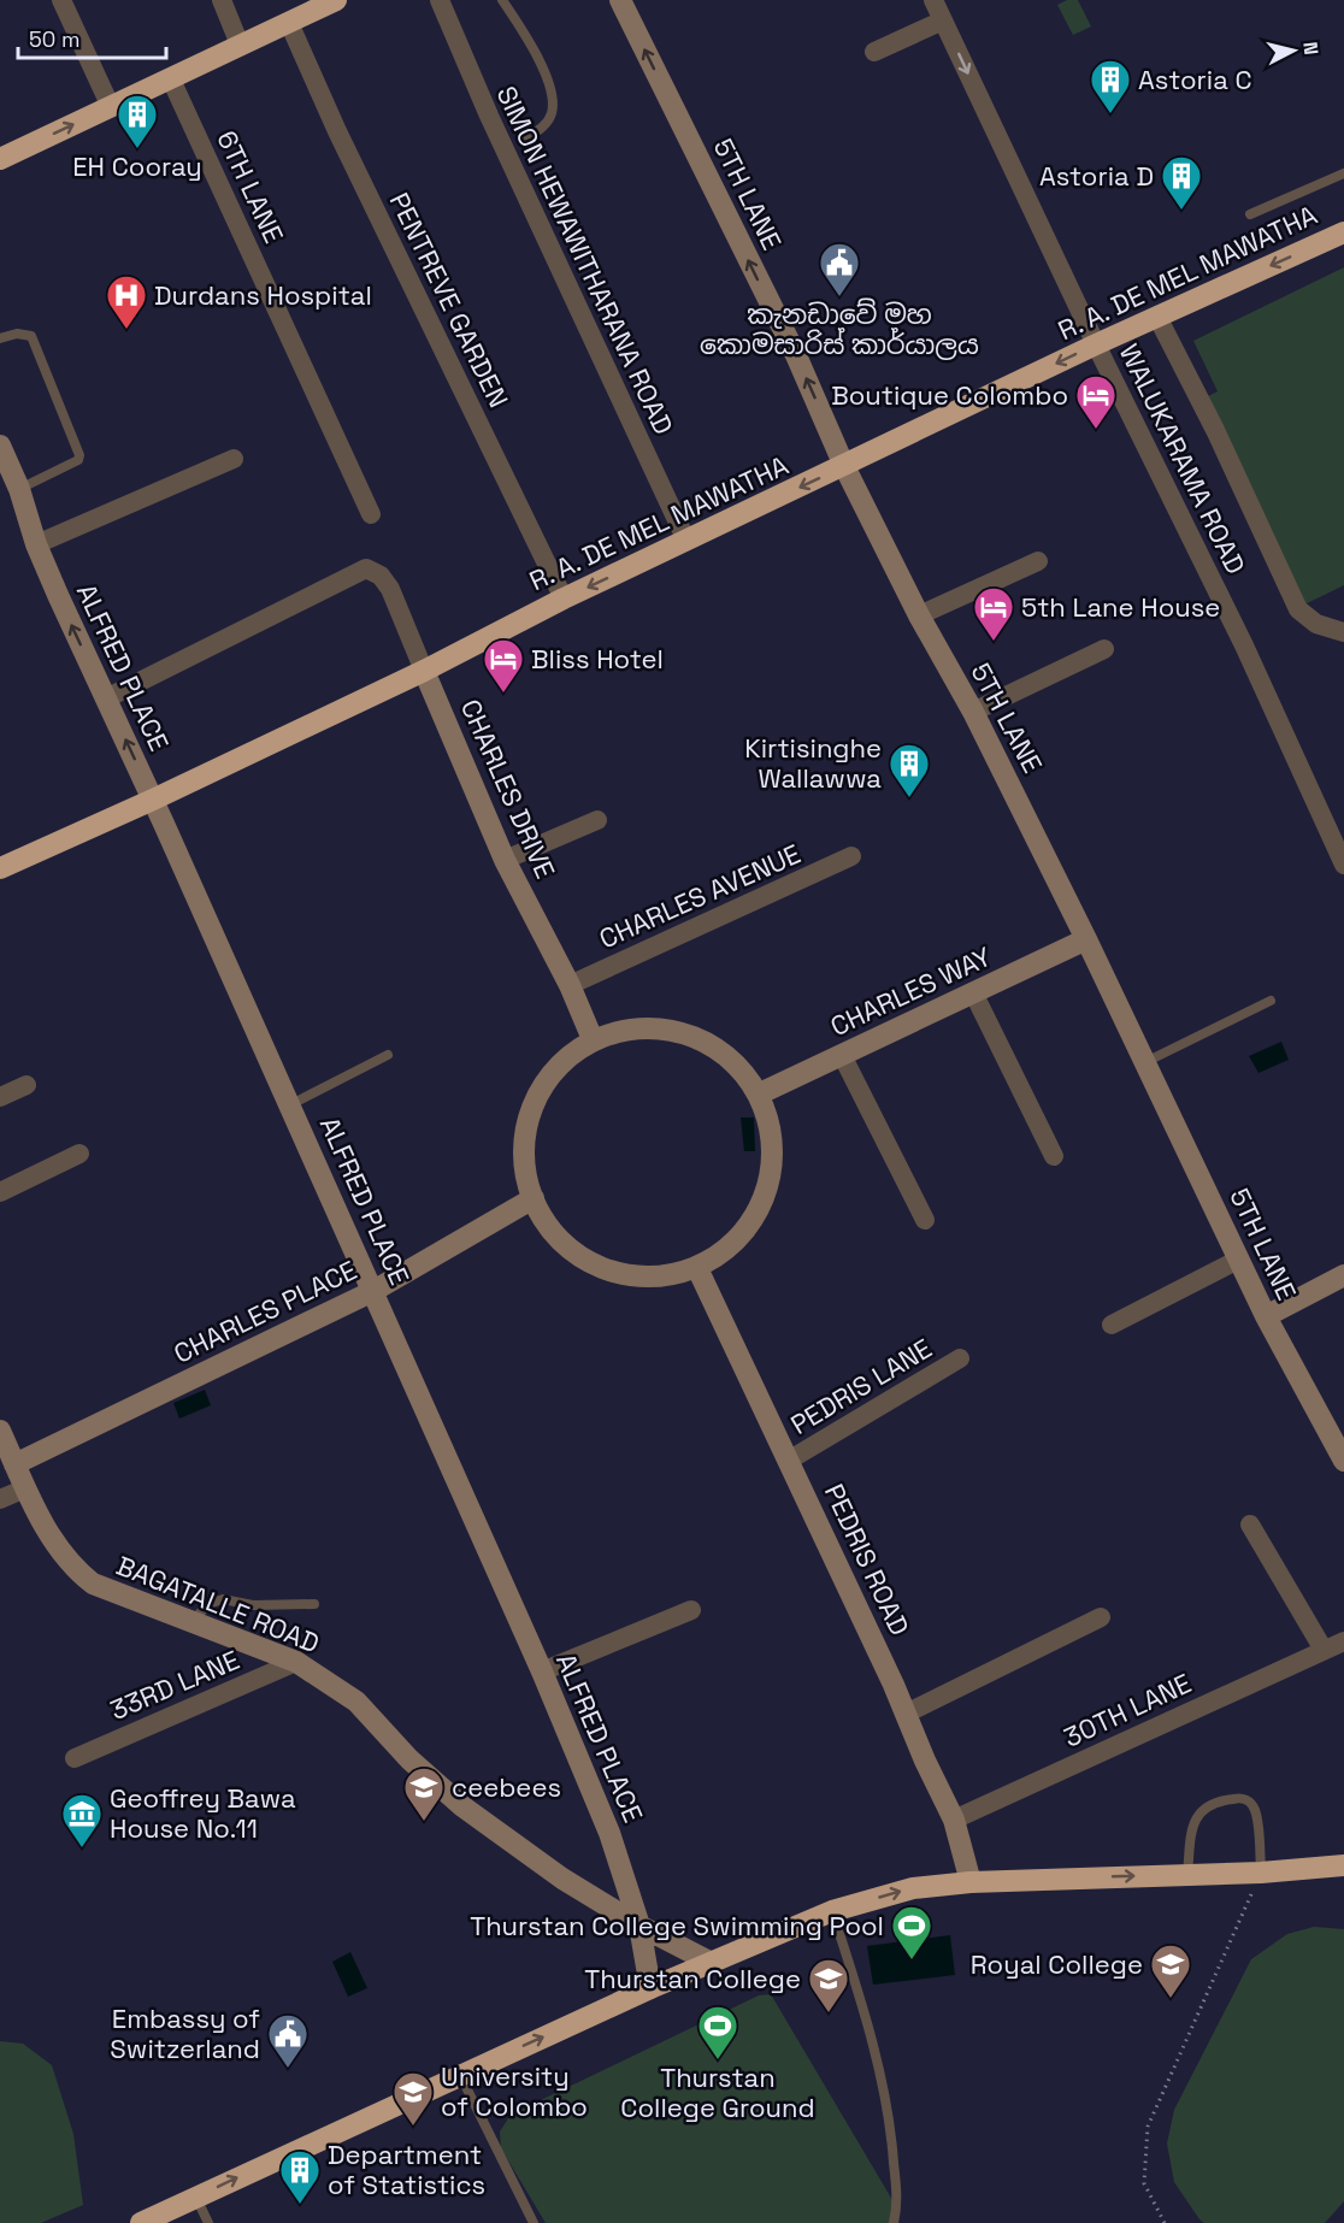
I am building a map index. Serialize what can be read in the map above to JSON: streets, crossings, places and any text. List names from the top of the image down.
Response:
{
  "streets": {
    "highway": ["R. A. DE MEL MAWATHA"],
    "street": [
      "6TH LANE",
      "5TH LANE",
      "SIMON HEWAWITHARANA ROAD",
      "PENTREVE GARDEN",
      "WALUKARAMA ROAD",
      "ALFRED PLACE",
      "CHARLES DRIVE",
      "CHARLES AVENUE",
      "CHARLES WAY",
      "CHARLES PLACE",
      "PEDRIS LANE",
      "PEDRIS ROAD",
      "BAGATALLE ROAD",
      "33RD LANE",
      "30TH LANE"
    ]
  },
  "crossings": [
    ["5TH LANE", "R. A. DE MEL MAWATHA"],
    ["5TH LANE", "CHARLES WAY"],
    ["SIMON HEWAWITHARANA ROAD", "R. A. DE MEL MAWATHA"],
    ["R. A. DE MEL MAWATHA", "PENTREVE GARDEN"],
    ["R. A. DE MEL MAWATHA", "WALUKARAMA ROAD"],
    ["R. A. DE MEL MAWATHA", "ALFRED PLACE"],
    ["R. A. DE MEL MAWATHA", "CHARLES DRIVE"],
    ["ALFRED PLACE", "CHARLES DRIVE"],
    ["ALFRED PLACE", "CHARLES PLACE"],
    ["ALFRED PLACE", "BAGATALLE ROAD"],
    ["CHARLES DRIVE", "CHARLES AVENUE"],
    ["CHARLES DRIVE", "CHARLES WAY"],
    ["CHARLES DRIVE", "CHARLES PLACE"],
    ["CHARLES DRIVE", "PEDRIS ROAD"],
    ["CHARLES WAY", "CHARLES PLACE"],
    ["CHARLES WAY", "PEDRIS ROAD"],
    ["CHARLES PLACE", "PEDRIS ROAD"],
    ["CHARLES PLACE", "BAGATALLE ROAD"],
    ["PEDRIS LANE", "PEDRIS ROAD"],
    ["PEDRIS ROAD", "30TH LANE"],
    ["BAGATALLE ROAD", "33RD LANE"]
  ],
  "one_way": ["R. A. DE MEL MAWATHA", "WALUKARAMA ROAD"],
  "places": {
    "building": [
      "Astoria C",
      "EH Cooray",
      "Astoria D",
      "Kirtisinghe Wallawwa",
      "Department of Statistics"
    ],
    "public building": ["කැනඩාවේ මහ කොමසාරිස් කාර්යාලය", "Embassy of Switzerland"],
    "hospital": ["Durdans Hospital"],
    "hotel": ["Boutique Colombo", "5th Lane House", "Bliss Hotel"],
    "school or university": [
      "ceebees",
      "Royal College",
      "Thurstan College",
      "University of Colombo"
    ],
    "museum": ["Geoffrey Bawa House No.11"],
    "sports": ["Thurstan College Swimming Pool", "Thurstan College Ground"]
  },
  "scale_bar": "50 m",
  "north": "right"
}
